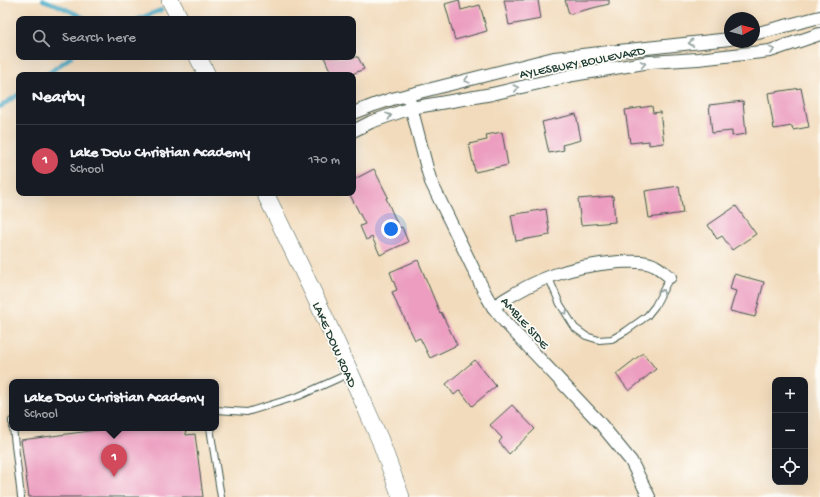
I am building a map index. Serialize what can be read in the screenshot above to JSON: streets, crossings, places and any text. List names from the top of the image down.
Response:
{
  "streets": {
    "street": ["AYLESBURY BOULEVARD", "AMBLE SIDE", "LAKE DOW ROAD"]
  },
  "crossings": [
    ["AYLESBURY BOULEVARD", "AMBLE SIDE"]
  ],
  "north": "right",
  "page": {
    "search": "Search here",
    "heading": "Nearby",
    "list": [
      {
        "mark": "1",
        "name": "Lake Dow Christian Academy",
        "note": "School",
        "value": "170 m"
      }
    ],
    "map_buttons": ["+", "−"],
    "popup": ["Lake Dow Christian Academy", "School"],
    "pins": "1"
  }
}
